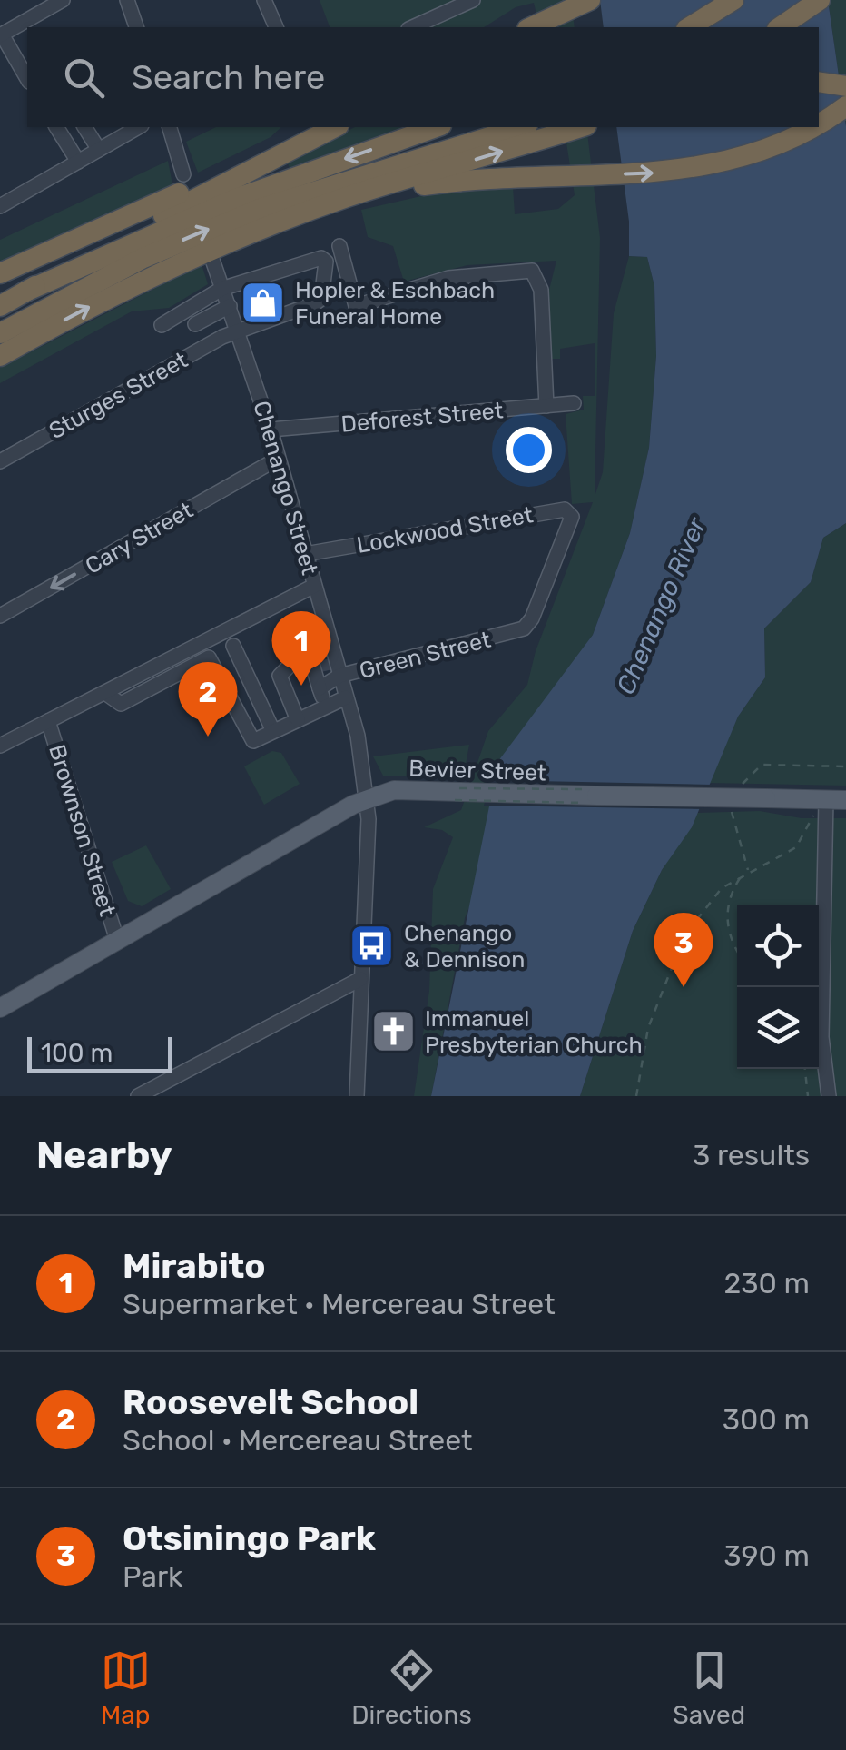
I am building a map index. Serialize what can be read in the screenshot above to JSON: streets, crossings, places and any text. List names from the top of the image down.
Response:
{
  "streets": {
    "main road": ["Bevier Street"],
    "street": [
      "Sturges Street",
      "Deforest Street",
      "Chenango Street",
      "Lockwood Street",
      "Cary Street",
      "Green Street",
      "Brownson Street"
    ]
  },
  "crossings": [
    ["Sturges Street", "Chenango Street"],
    ["Deforest Street", "Chenango Street"],
    ["Chenango Street", "Lockwood Street"],
    ["Chenango Street", "Cary Street"],
    ["Chenango Street", "Green Street"],
    ["Chenango Street", "Bevier Street"],
    ["Lockwood Street", "Green Street"],
    ["Bevier Street", "Brownson Street"]
  ],
  "water": ["Chenango River"],
  "places": {
    "shop": ["Hopler & Eschbach Funeral Home"],
    "bus stop": ["Chenango & Dennison"],
    "church": ["Immanuel Presbyterian Church"]
  },
  "scale_bar": "100 m",
  "page": {
    "search": "Search here",
    "pins": ["1", "2", "3"],
    "scale": "100 m",
    "heading": ["Nearby", "3 results"],
    "list": [
      {
        "mark": "1",
        "name": "Mirabito",
        "note": "Supermarket · Mercereau Street",
        "value": "230 m"
      },
      {
        "mark": "2",
        "name": "Roosevelt School",
        "note": "School · Mercereau Street",
        "value": "300 m"
      },
      {
        "mark": "3",
        "name": "Otsiningo Park",
        "note": "Park",
        "value": "390 m"
      }
    ],
    "nav": ["Map", "Directions", "Saved"]
  }
}
